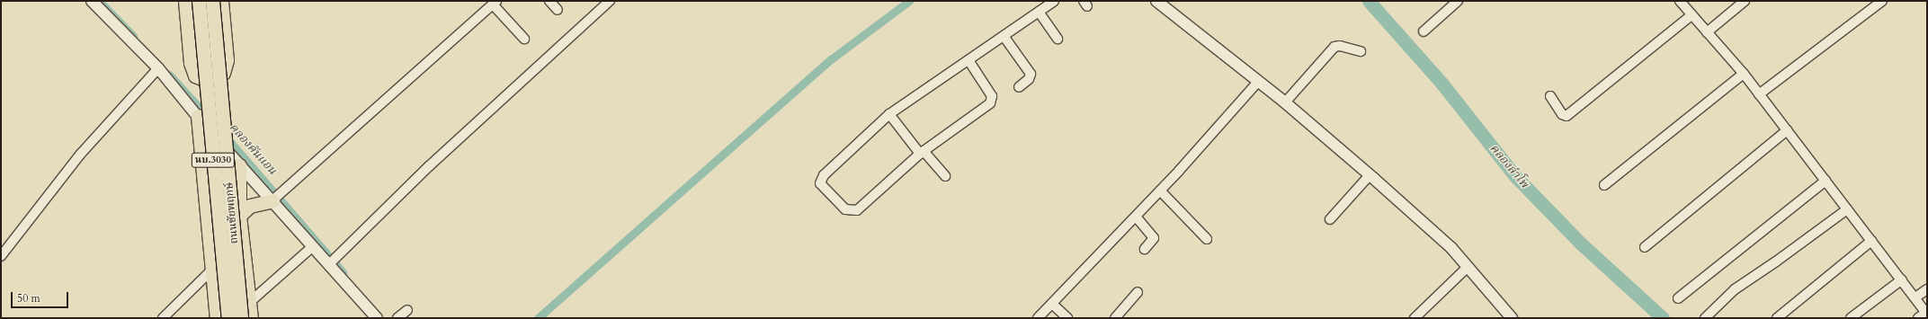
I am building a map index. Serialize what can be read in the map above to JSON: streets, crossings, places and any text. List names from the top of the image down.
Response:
{
  "streets": {
    "main road": ["นบ.3030", "ถนนชัยพฤกษ์"]
  },
  "water": ["คลองคันแอน", "คลองลำโพ"],
  "scale_bar": "50 m"
}
